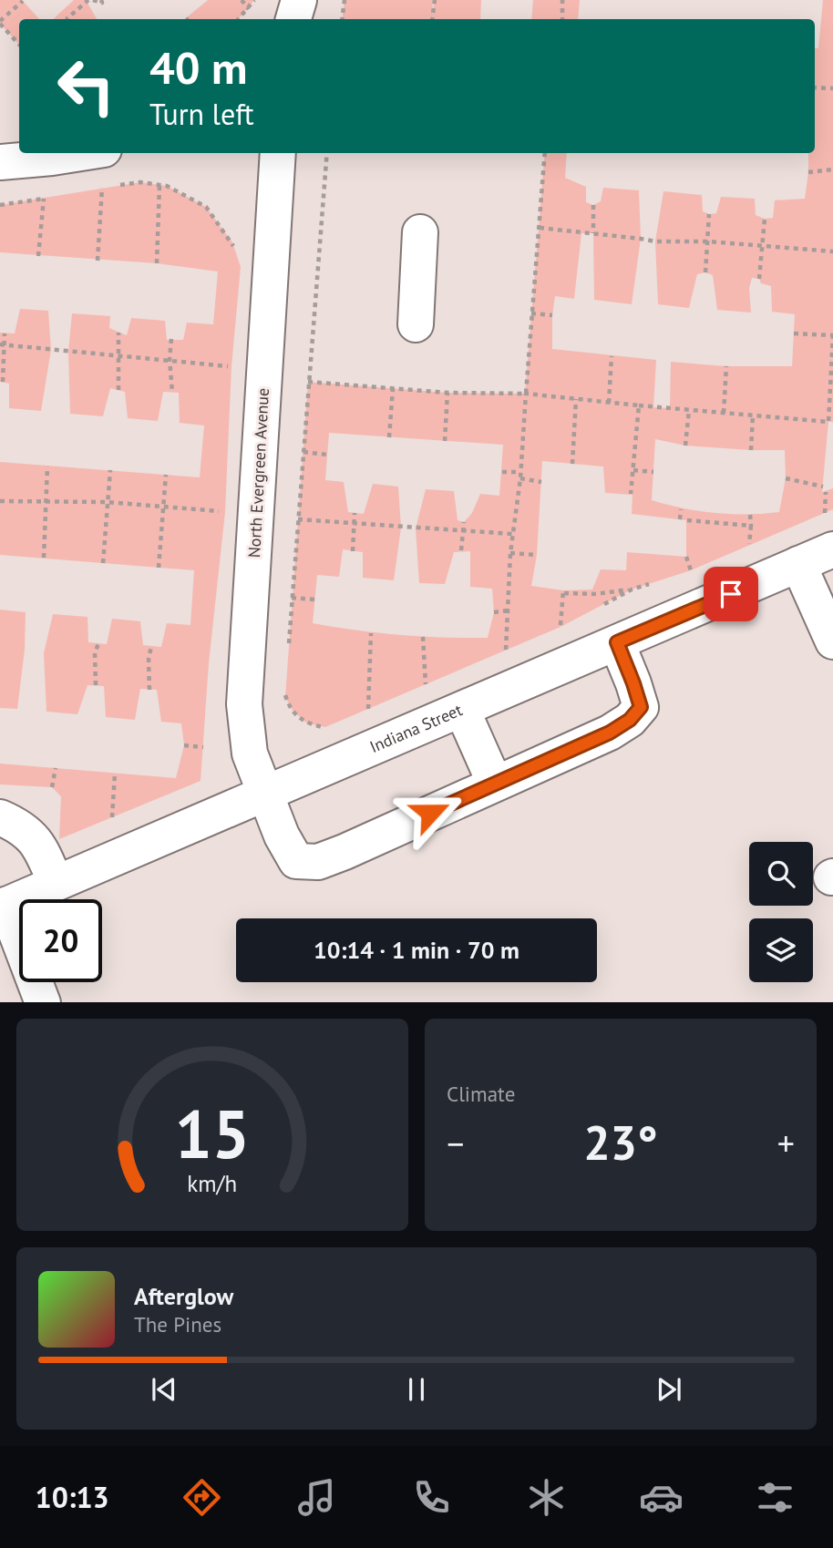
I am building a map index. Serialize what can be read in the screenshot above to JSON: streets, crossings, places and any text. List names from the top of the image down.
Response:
{
  "streets": {
    "street": ["North Evergreen Avenue", "Indiana Street"]
  },
  "crossings": [
    ["North Evergreen Avenue", "Indiana Street"]
  ],
  "page": {
    "turn": ["40 m", "Turn left"],
    "limit": "20",
    "trip": "10:14 · 1 min · 70 m",
    "tile": "Climate",
    "heat": ["−", "23°", "+"],
    "song": ["Afterglow", "The Pines"],
    "tabs": "10:13",
    "gauge": ["15", "km/h"]
  }
}
